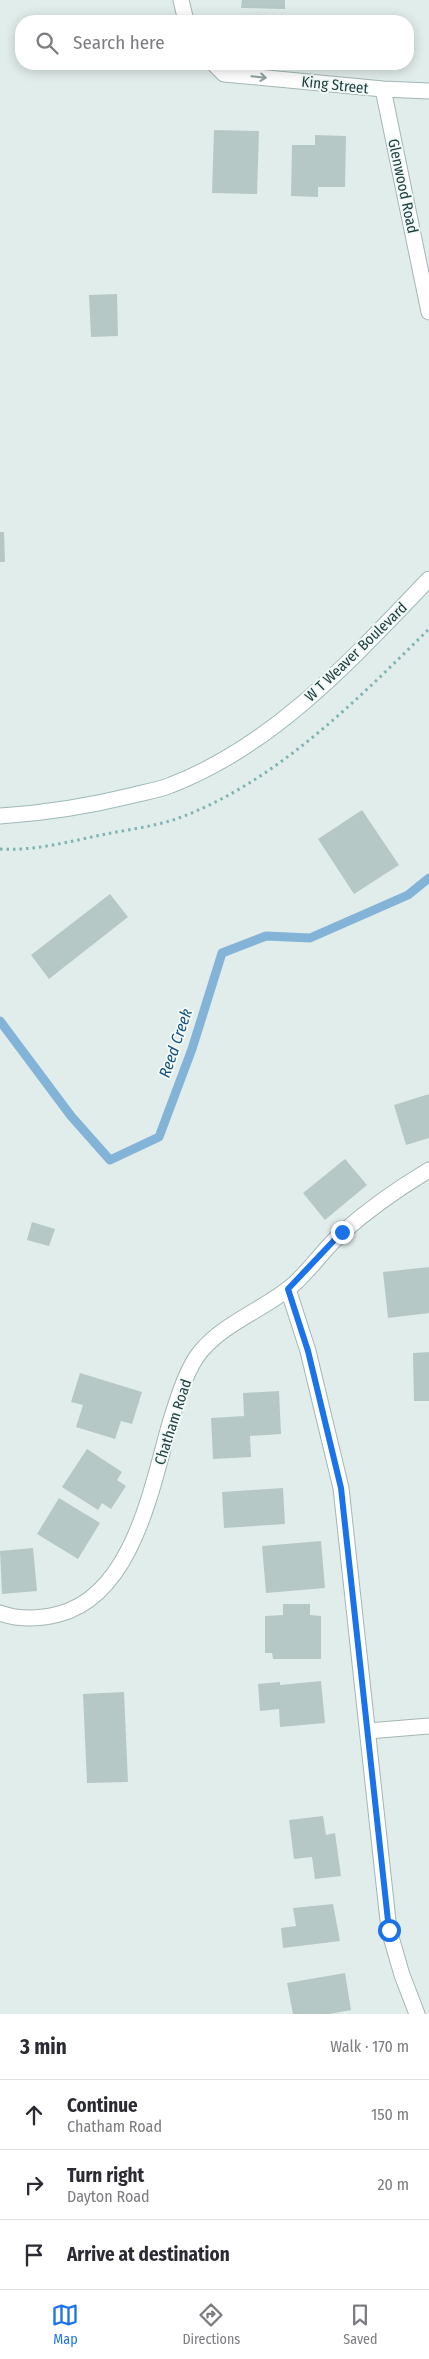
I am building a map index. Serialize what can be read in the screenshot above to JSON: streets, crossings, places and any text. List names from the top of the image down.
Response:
{
  "streets": {
    "street": [
      "King Street",
      "Glenwood Road",
      "W T Weaver Boulevard",
      "Chatham Road"
    ]
  },
  "crossings": [
    ["King Street", "Glenwood Road"]
  ],
  "one_way": ["King Street"],
  "water": ["Reed Creek"],
  "page": {
    "search": "Search here",
    "heading": ["3 min", "Walk · 170 m"],
    "list": [
      ["Continue", "Chatham Road", "150 m"],
      ["Turn right", "Dayton Road", "20 m"],
      "Arrive at destination"
    ],
    "nav": ["Map", "Directions", "Saved"]
  }
}
